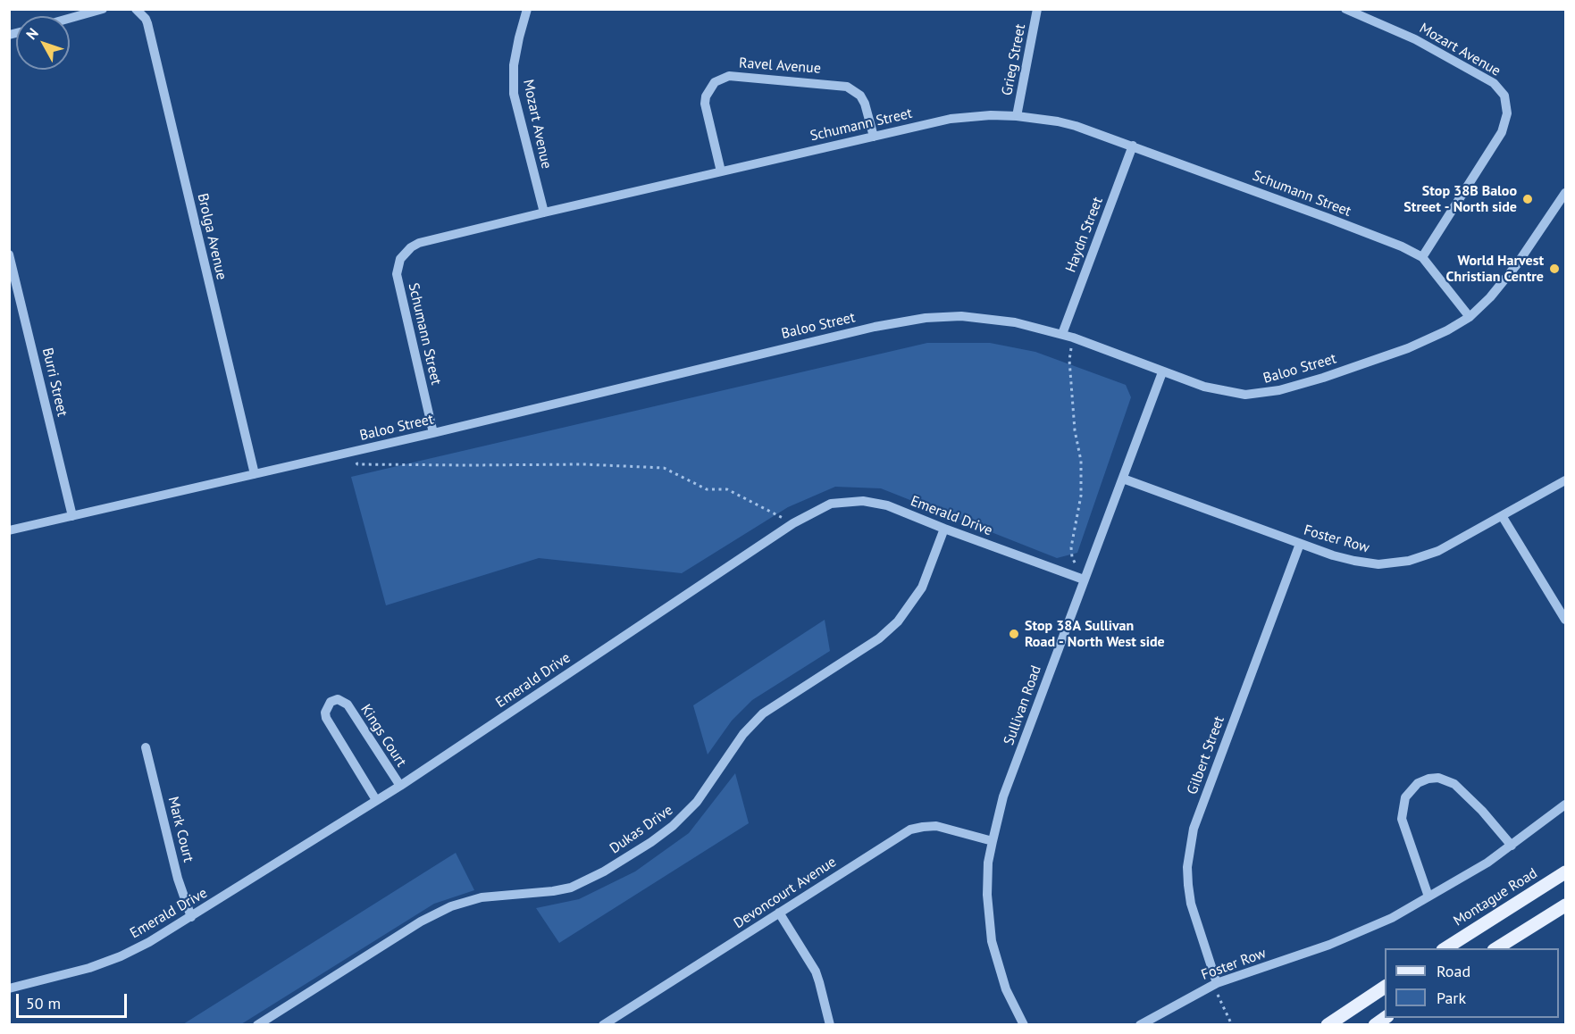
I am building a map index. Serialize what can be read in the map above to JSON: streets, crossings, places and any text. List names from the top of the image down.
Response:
{
  "streets": {
    "main road": ["Montague Road"],
    "street": [
      "Mozart Avenue",
      "Grieg Street",
      "Ravel Avenue",
      "Schumann Street",
      "Haydn Street",
      "Brolga Avenue",
      "Baloo Street",
      "Burri Street",
      "Emerald Drive",
      "Foster Row",
      "Sullivan Road",
      "Kings Court",
      "Gilbert Street",
      "Mark Court",
      "Dukas Drive",
      "Devoncourt Avenue"
    ]
  },
  "crossings": [
    ["Mozart Avenue", "Schumann Street"],
    ["Grieg Street", "Schumann Street"],
    ["Ravel Avenue", "Schumann Street"],
    ["Schumann Street", "Haydn Street"],
    ["Schumann Street", "Baloo Street"],
    ["Haydn Street", "Baloo Street"],
    ["Brolga Avenue", "Baloo Street"],
    ["Baloo Street", "Burri Street"],
    ["Baloo Street", "Sullivan Road"],
    ["Emerald Drive", "Sullivan Road"],
    ["Emerald Drive", "Kings Court"],
    ["Emerald Drive", "Mark Court"],
    ["Emerald Drive", "Dukas Drive"],
    ["Foster Row", "Sullivan Road"],
    ["Foster Row", "Gilbert Street"],
    ["Sullivan Road", "Devoncourt Avenue"]
  ],
  "places": ["Stop 38B Baloo Street - North side", "World Harvest Christian Centre", "Stop 38A Sullivan Road - North West side"],
  "legend": ["Road", "Park"],
  "scale_bar": "50 m",
  "north": "top left"
}
